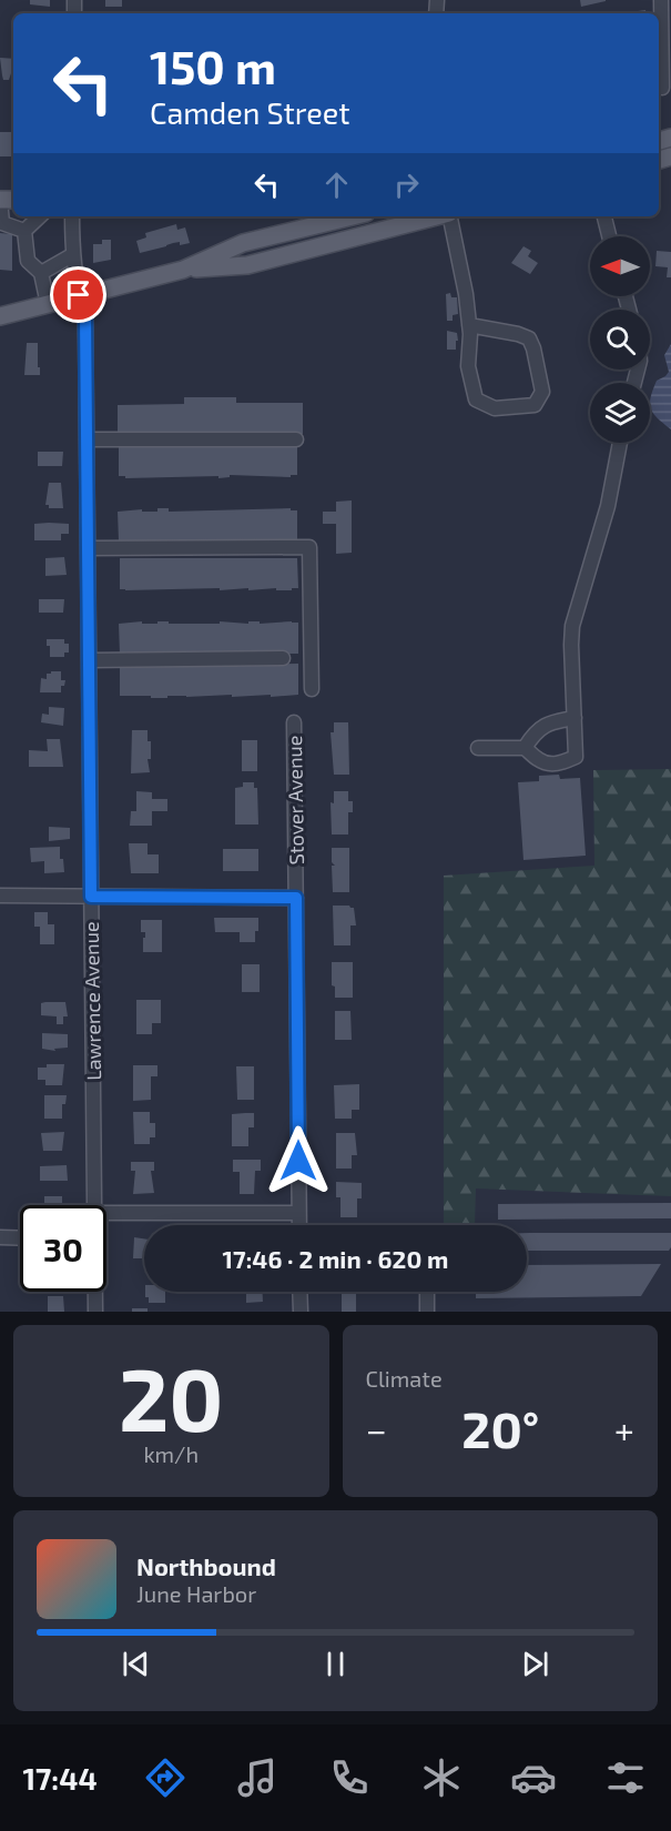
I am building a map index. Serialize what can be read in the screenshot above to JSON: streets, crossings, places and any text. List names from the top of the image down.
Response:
{
  "streets": {
    "street": ["Stover Avenue", "Lawrence Avenue"]
  },
  "north": "left",
  "page": {
    "turn": ["150 m", "Camden Street"],
    "limit": "30",
    "trip": "17:46 · 2 min · 620 m",
    "tile": [
      ["20", "km/h"],
      "Climate"
    ],
    "heat": ["−", "20°", "+"],
    "song": ["Northbound", "June Harbor"],
    "tabs": "17:44"
  }
}
